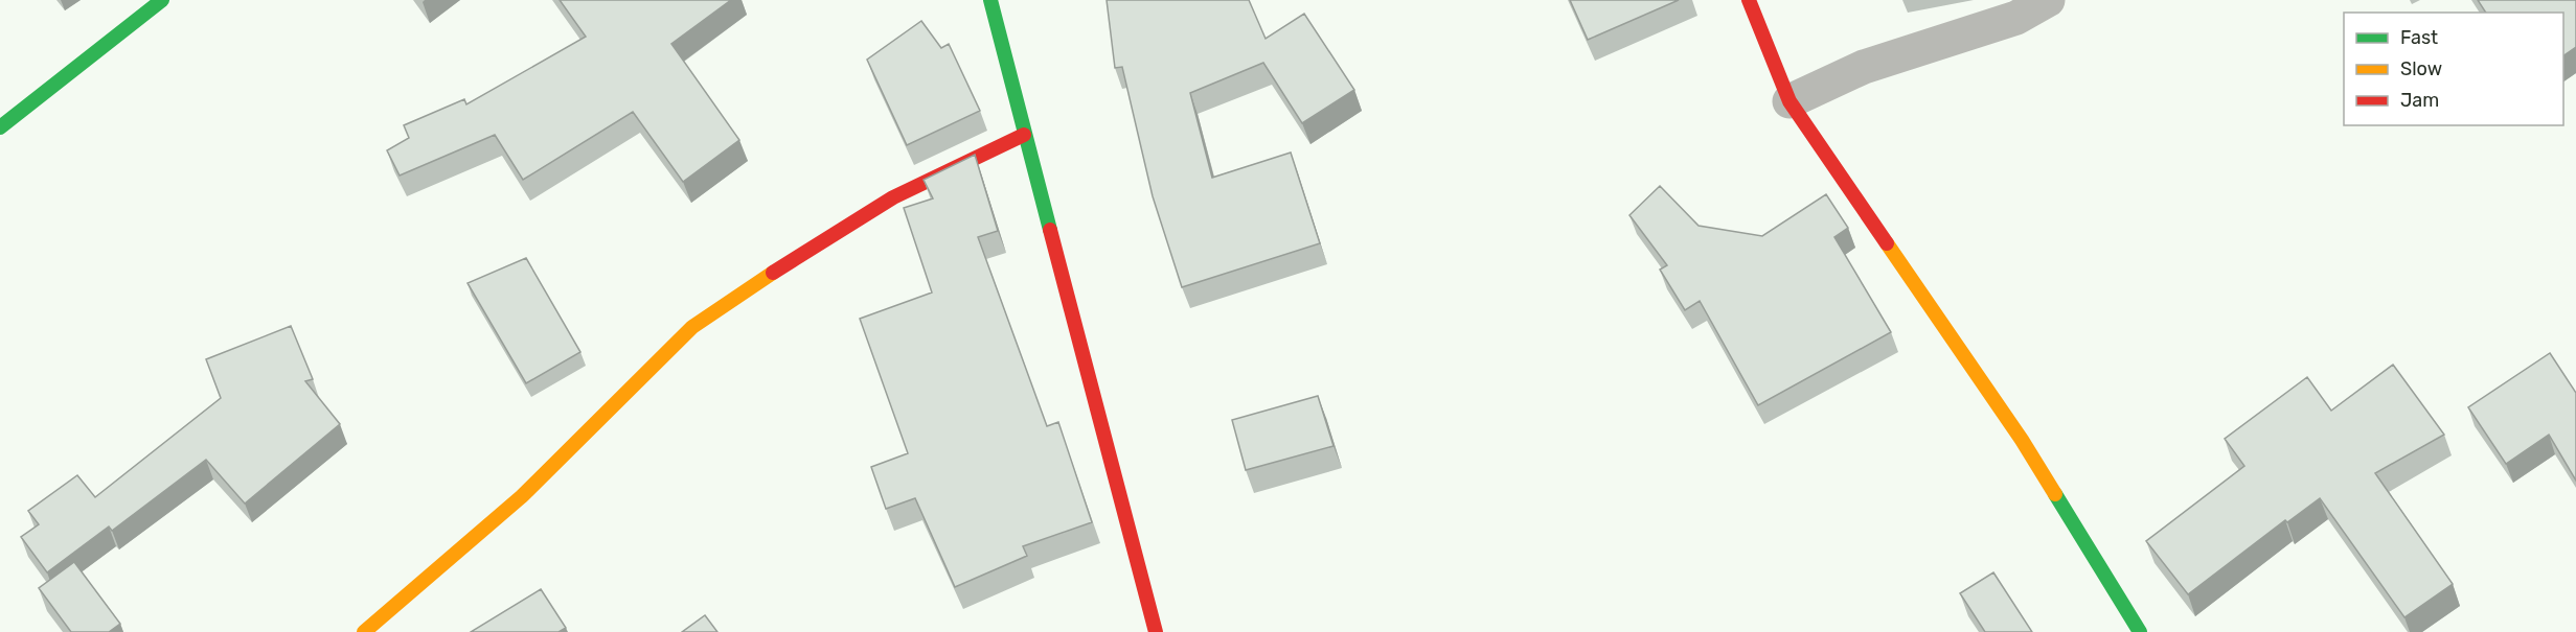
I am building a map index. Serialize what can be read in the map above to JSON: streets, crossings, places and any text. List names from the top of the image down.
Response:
{
  "legend": ["Fast", "Slow", "Jam"]
}
